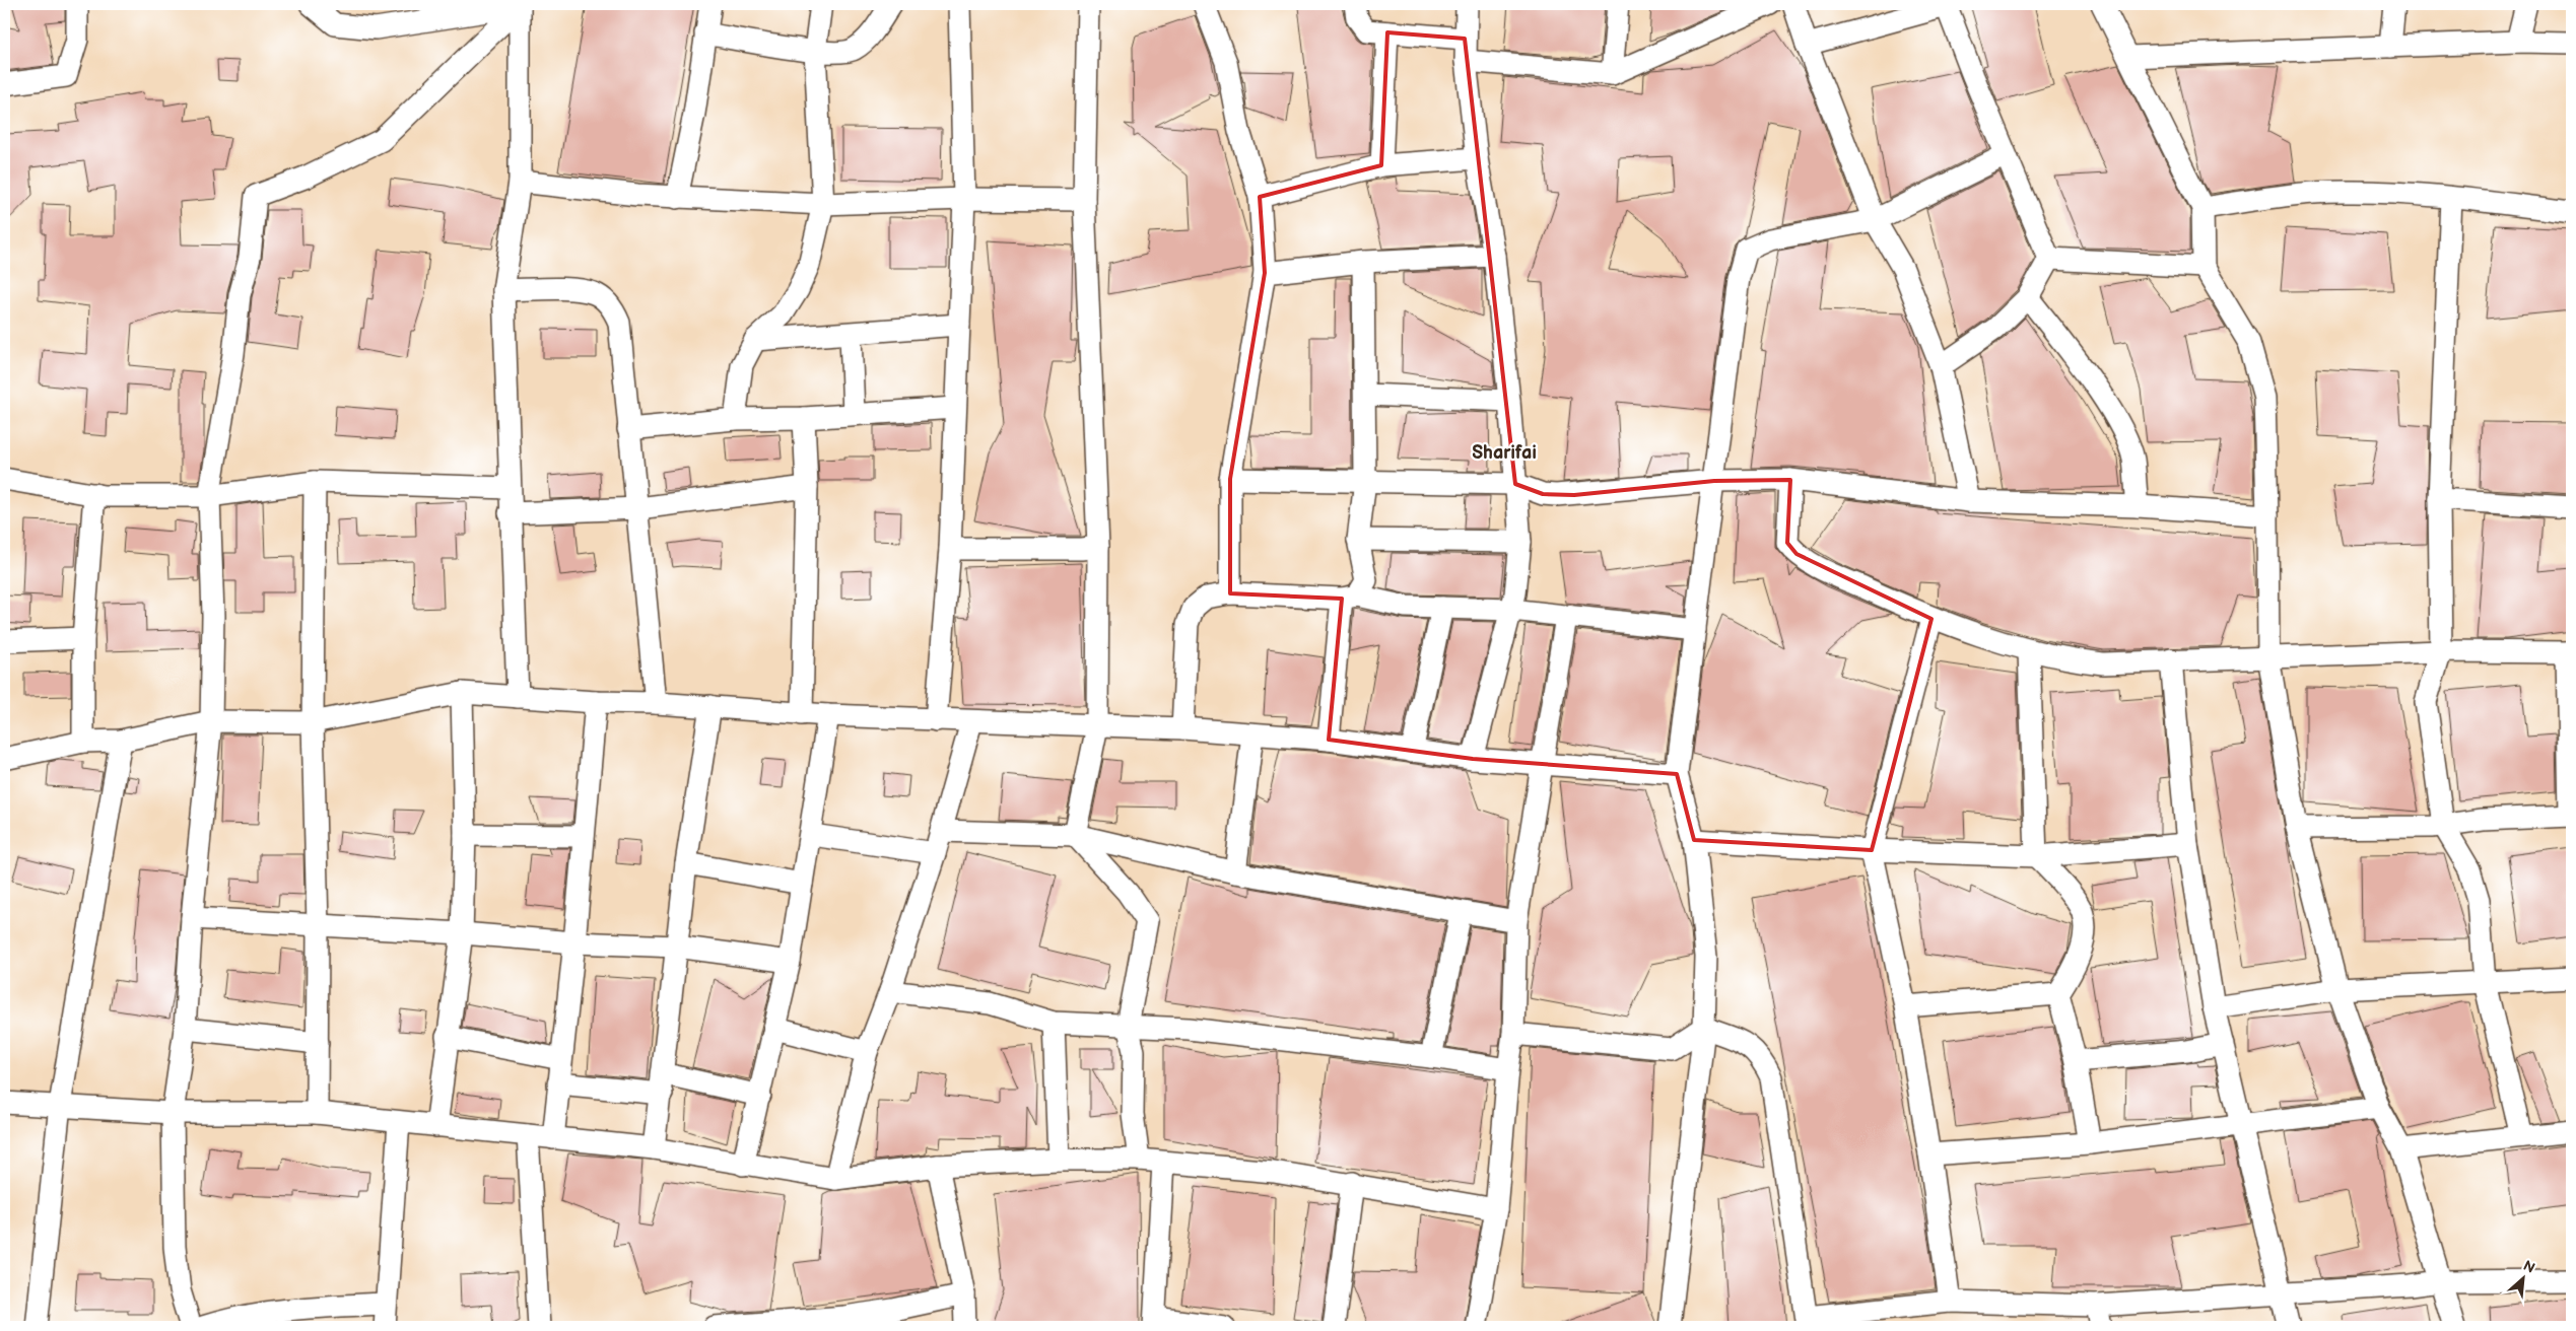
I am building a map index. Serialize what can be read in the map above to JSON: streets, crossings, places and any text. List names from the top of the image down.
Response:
{
  "districts": ["Sharifai"],
  "north": "top right"
}
